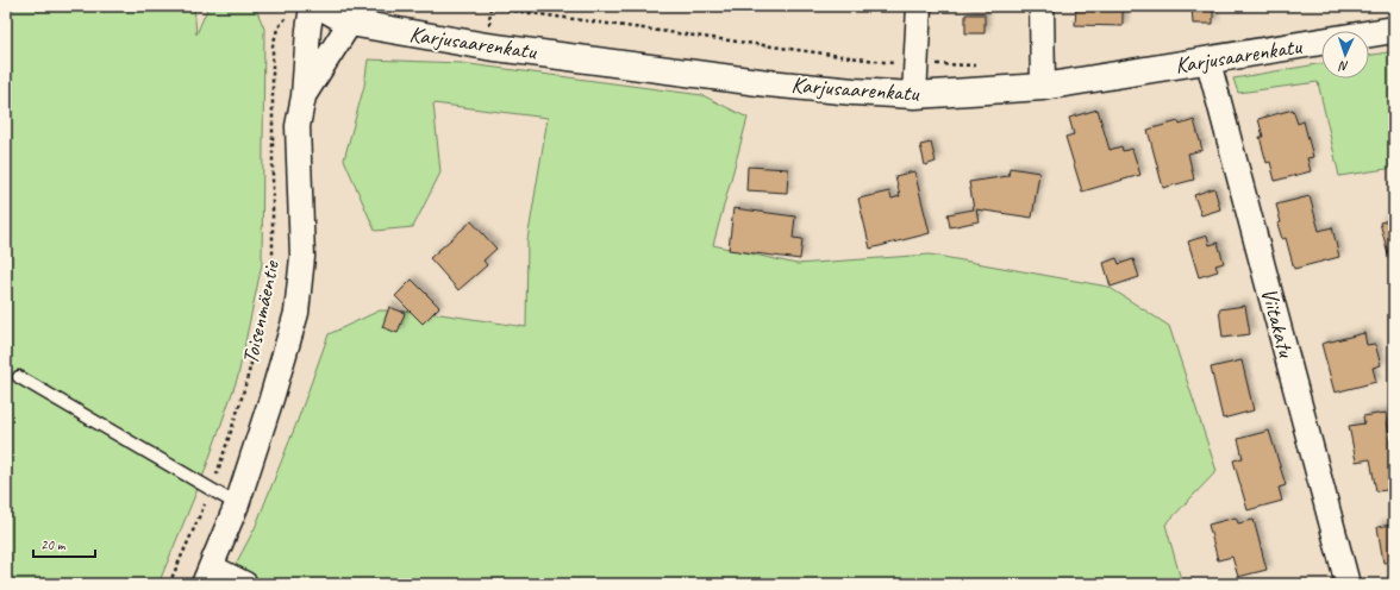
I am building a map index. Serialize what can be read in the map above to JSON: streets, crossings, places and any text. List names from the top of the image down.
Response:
{
  "streets": {
    "street": ["Karjusaarenkatu", "Toisenmäentie", "Viitakatu"]
  },
  "crossings": [
    ["Karjusaarenkatu", "Toisenmäentie"],
    ["Karjusaarenkatu", "Viitakatu"]
  ],
  "scale_bar": "20 m",
  "north": "bottom"
}
